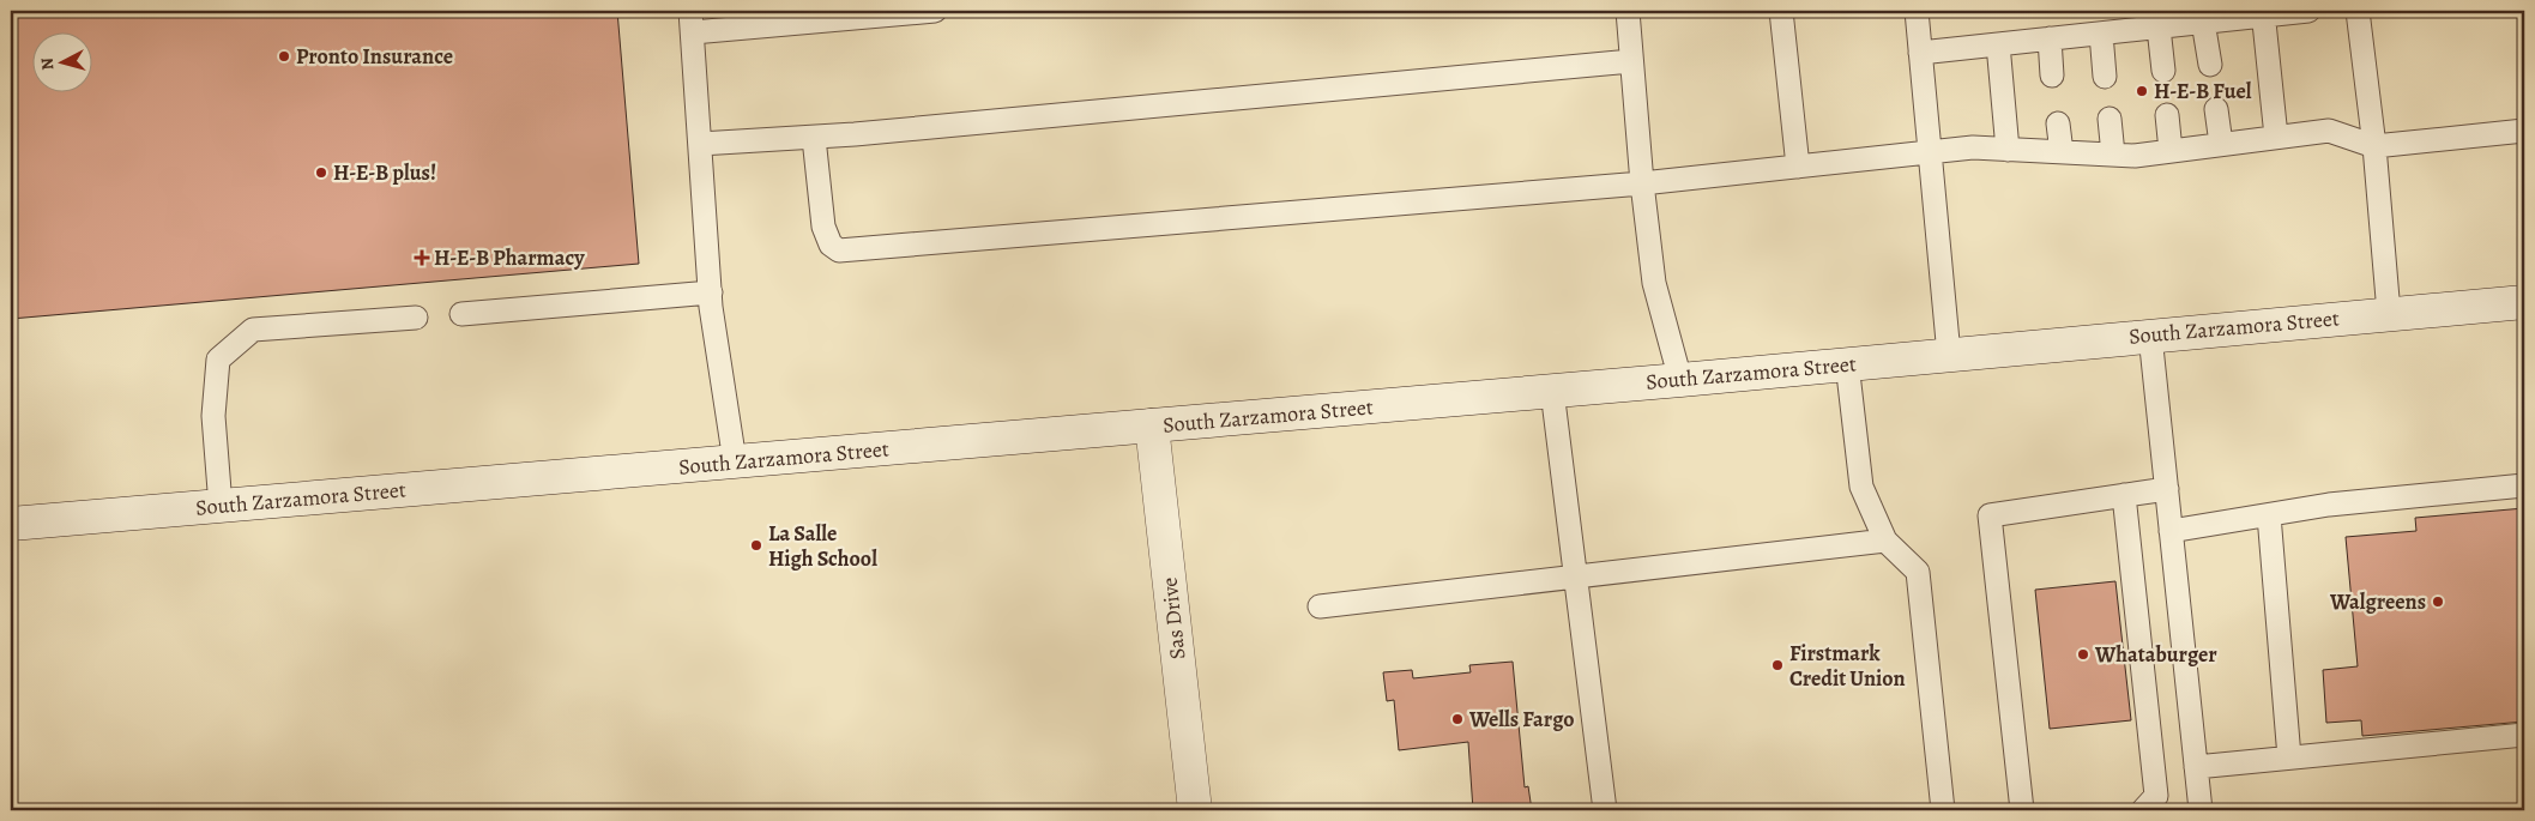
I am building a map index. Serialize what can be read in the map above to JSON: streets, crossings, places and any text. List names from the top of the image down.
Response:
{
  "streets": {
    "main road": ["South Zarzamora Street", "Sas Drive"]
  },
  "crossings": [
    ["South Zarzamora Street", "Sas Drive"]
  ],
  "places": {
    "other": [
      "Pronto Insurance",
      "H-E-B Fuel",
      "H-E-B plus!",
      "La Salle High School",
      "Walgreens",
      "Whataburger",
      "Firstmark Credit Union",
      "Wells Fargo"
    ],
    "health": ["H-E-B Pharmacy"]
  },
  "north": "left"
}
